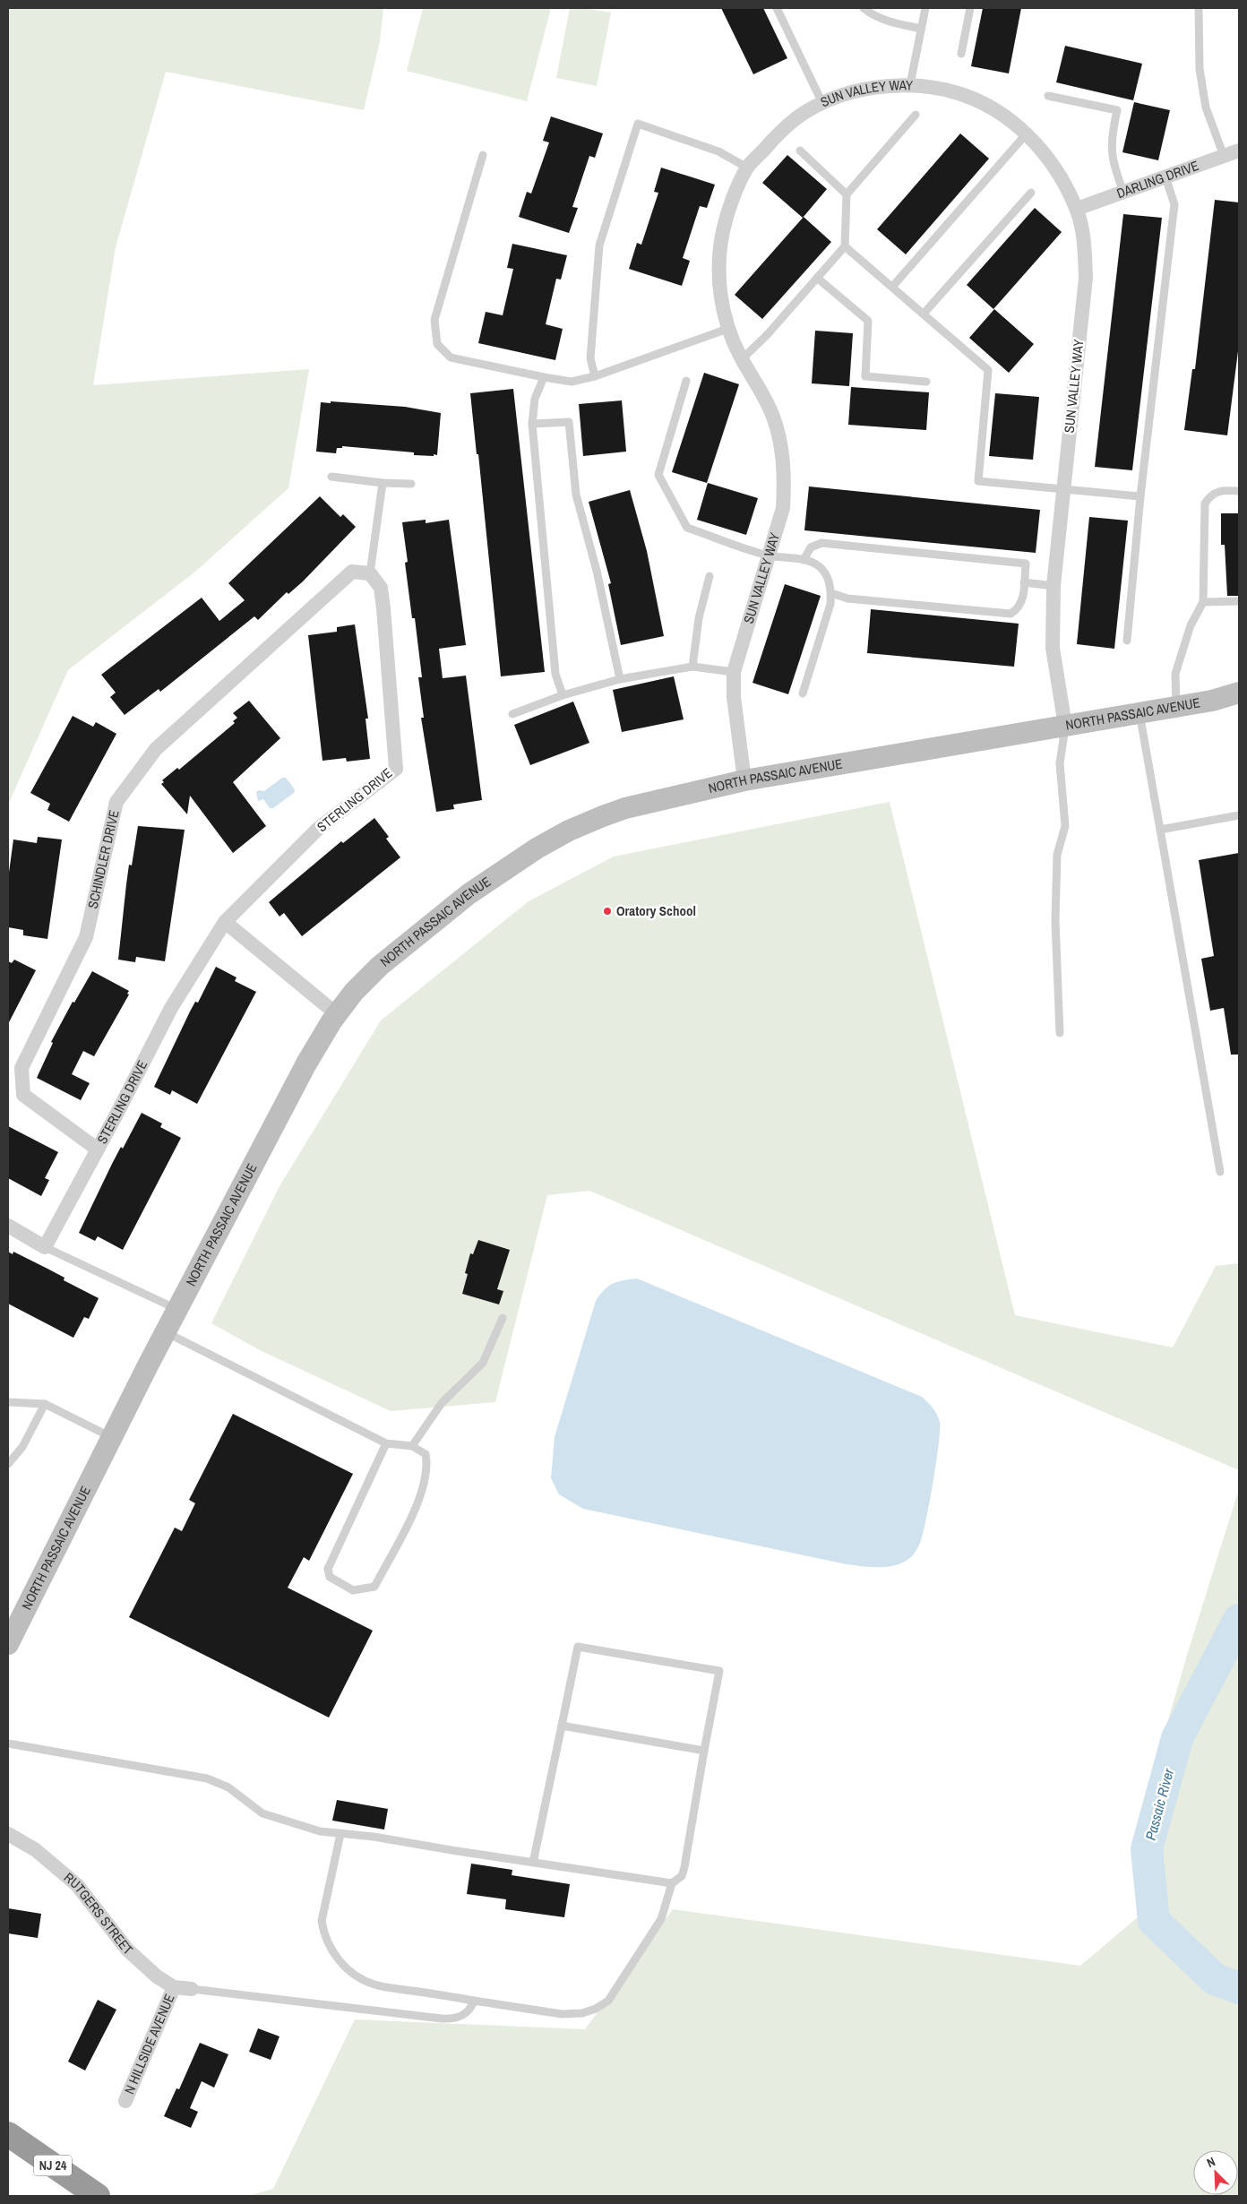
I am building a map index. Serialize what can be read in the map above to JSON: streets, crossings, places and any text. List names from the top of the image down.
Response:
{
  "streets": {
    "highway": ["NJ 24"],
    "main road": ["NORTH PASSAIC AVENUE"],
    "street": [
      "SUN VALLEY WAY",
      "DARLING DRIVE",
      "STERLING DRIVE",
      "SCHINDLER DRIVE",
      "RUTGERS STREET",
      "N HILLSIDE AVENUE"
    ]
  },
  "crossings": [
    ["SUN VALLEY WAY", "DARLING DRIVE"],
    ["SUN VALLEY WAY", "NORTH PASSAIC AVENUE"],
    ["STERLING DRIVE", "SCHINDLER DRIVE"],
    ["RUTGERS STREET", "N HILLSIDE AVENUE"]
  ],
  "water": ["Passaic River"],
  "places": ["Oratory School"],
  "north": "top left"
}
